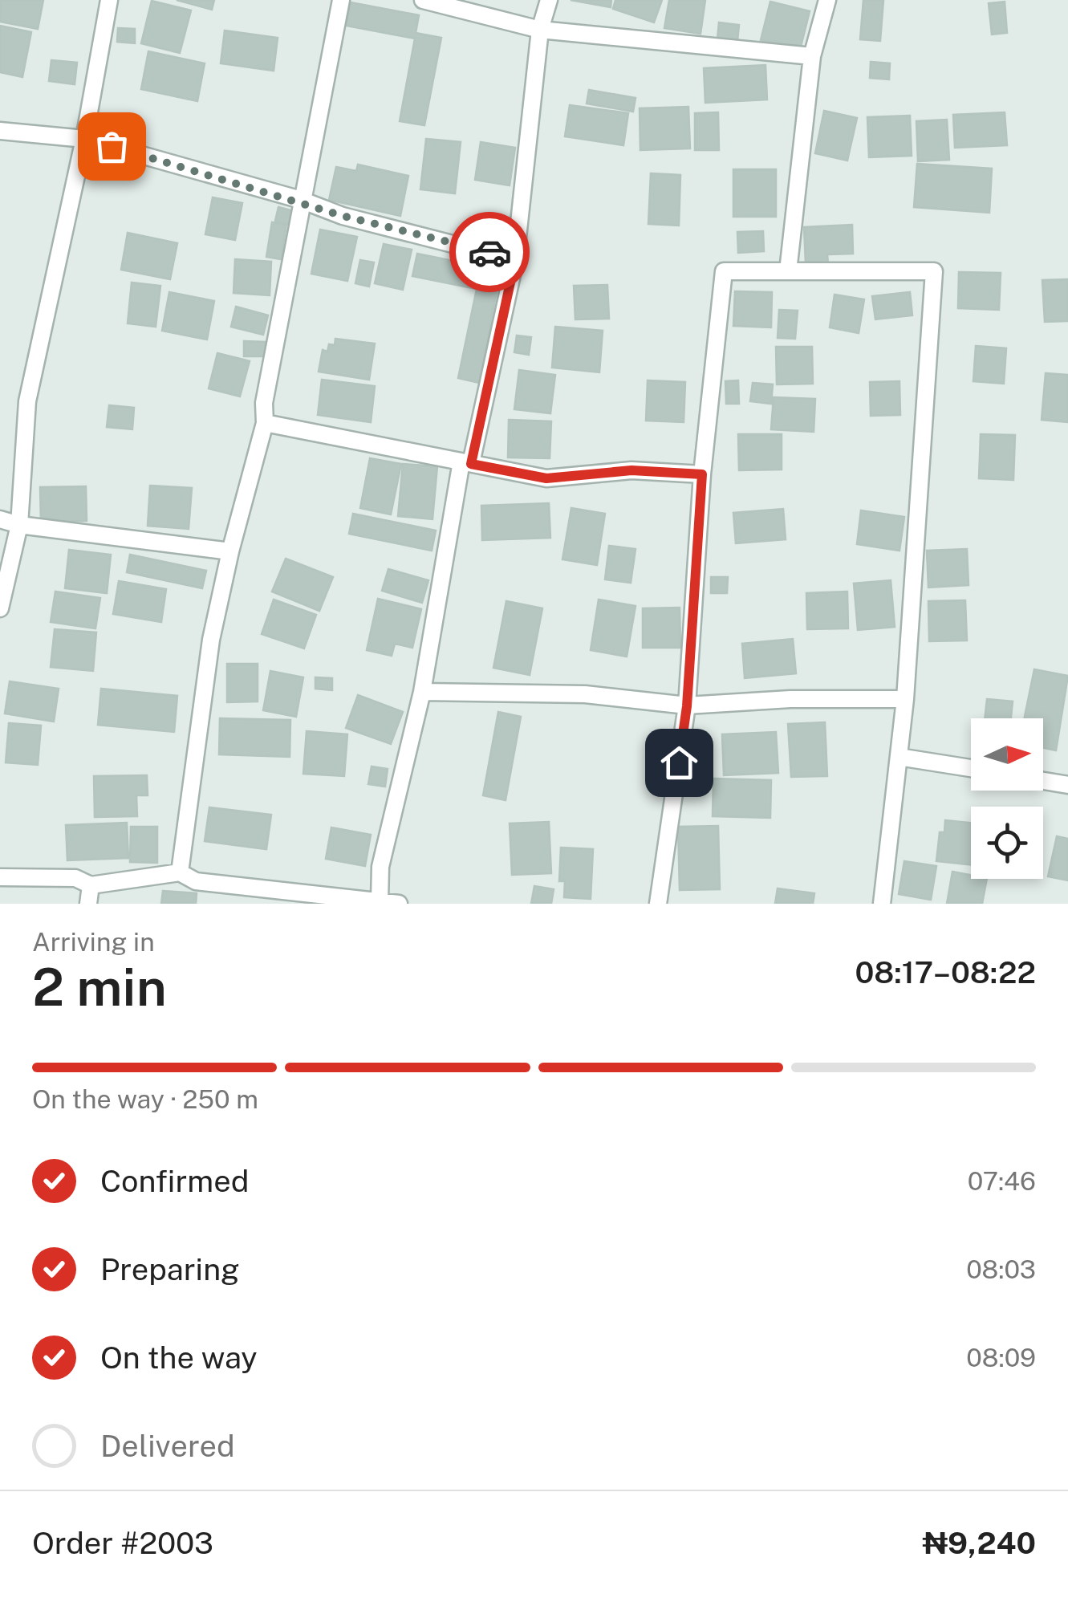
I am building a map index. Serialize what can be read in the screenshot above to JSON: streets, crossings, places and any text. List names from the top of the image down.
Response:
{
  "north": "right",
  "page": {
    "heading": ["2 min", "Arriving in", "08:17–08:22"],
    "panel": ["Order #2003", "₦9,240"],
    "bar": "On the way · 250 m",
    "list": [
      ["Confirmed", "07:46"],
      ["Preparing", "08:03"],
      ["On the way", "08:09"],
      "Delivered"
    ]
  }
}
